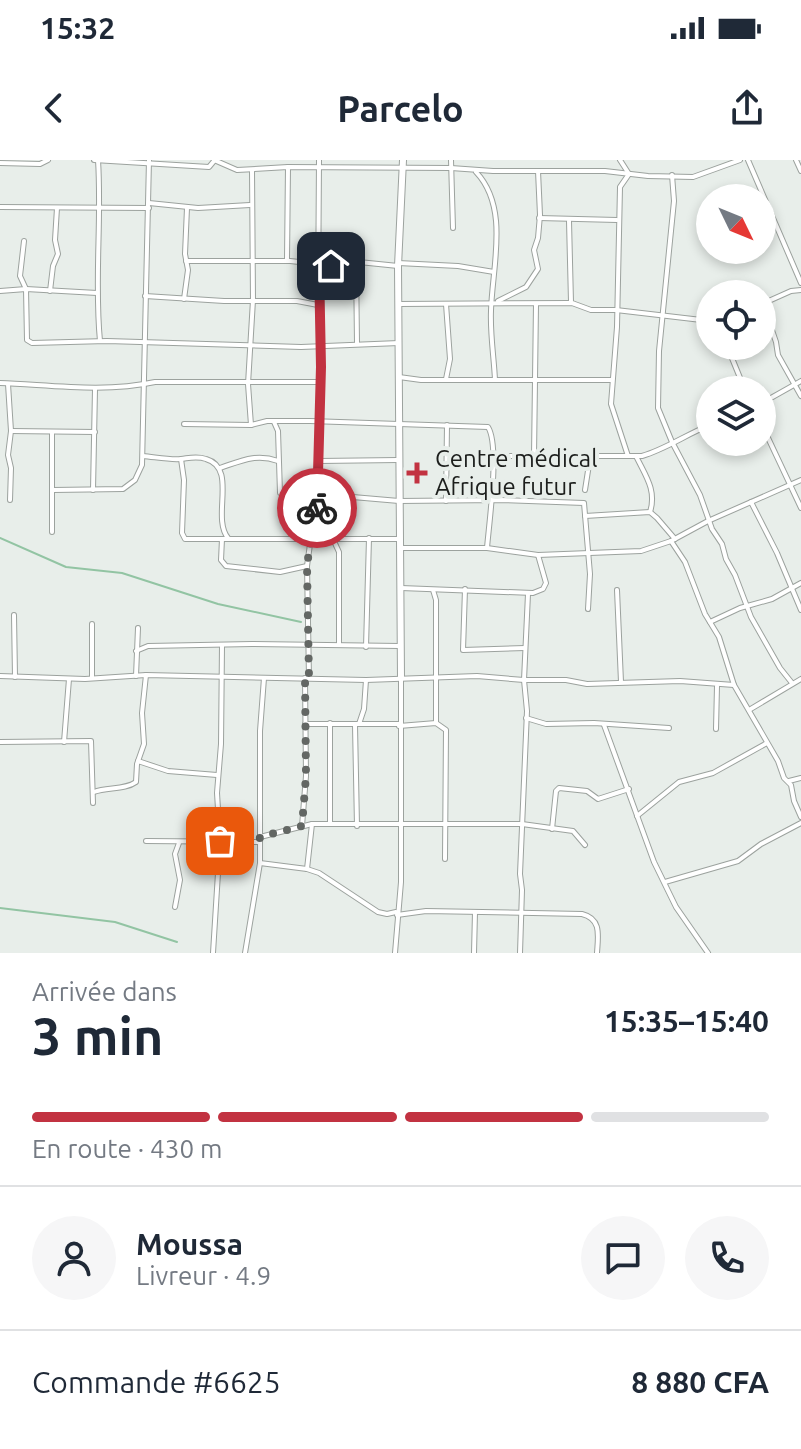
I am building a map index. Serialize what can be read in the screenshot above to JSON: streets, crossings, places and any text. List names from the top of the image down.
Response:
{
  "places": {
    "health": ["Centre médical Afrique futur"]
  },
  "north": "bottom right",
  "page": {
    "status": "15:32",
    "header": "Parcelo",
    "heading": ["3 min", "Arrivée dans", "15:35–15:40"],
    "panel": [
      "Moussa",
      "Livreur · 4.9",
      "Commande #6625",
      "8 880 CFA"
    ],
    "bar": "En route · 430 m"
  }
}
